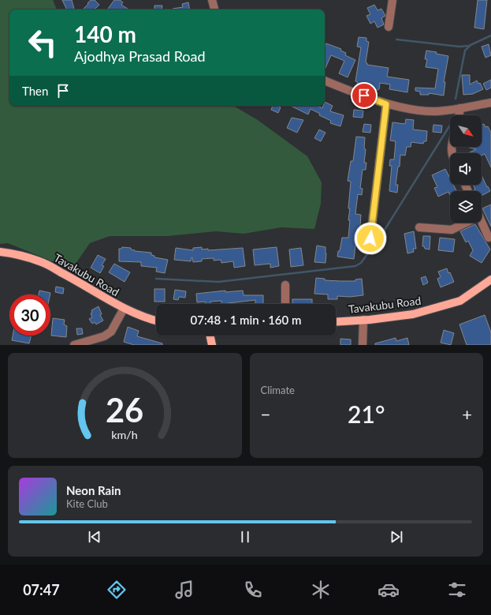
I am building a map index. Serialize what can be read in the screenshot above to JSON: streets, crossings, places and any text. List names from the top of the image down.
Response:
{
  "streets": {
    "main road": ["Tavakubu Road"]
  },
  "north": "bottom right",
  "page": {
    "turn": ["140 m", "Ajodhya Prasad Road"],
    "then": "Then",
    "limit": "30",
    "trip": "07:48 · 1 min · 160 m",
    "tile": "Climate",
    "heat": ["−", "21°", "+"],
    "song": ["Neon Rain", "Kite Club"],
    "tabs": "07:47",
    "gauge": ["26", "km/h"]
  }
}
